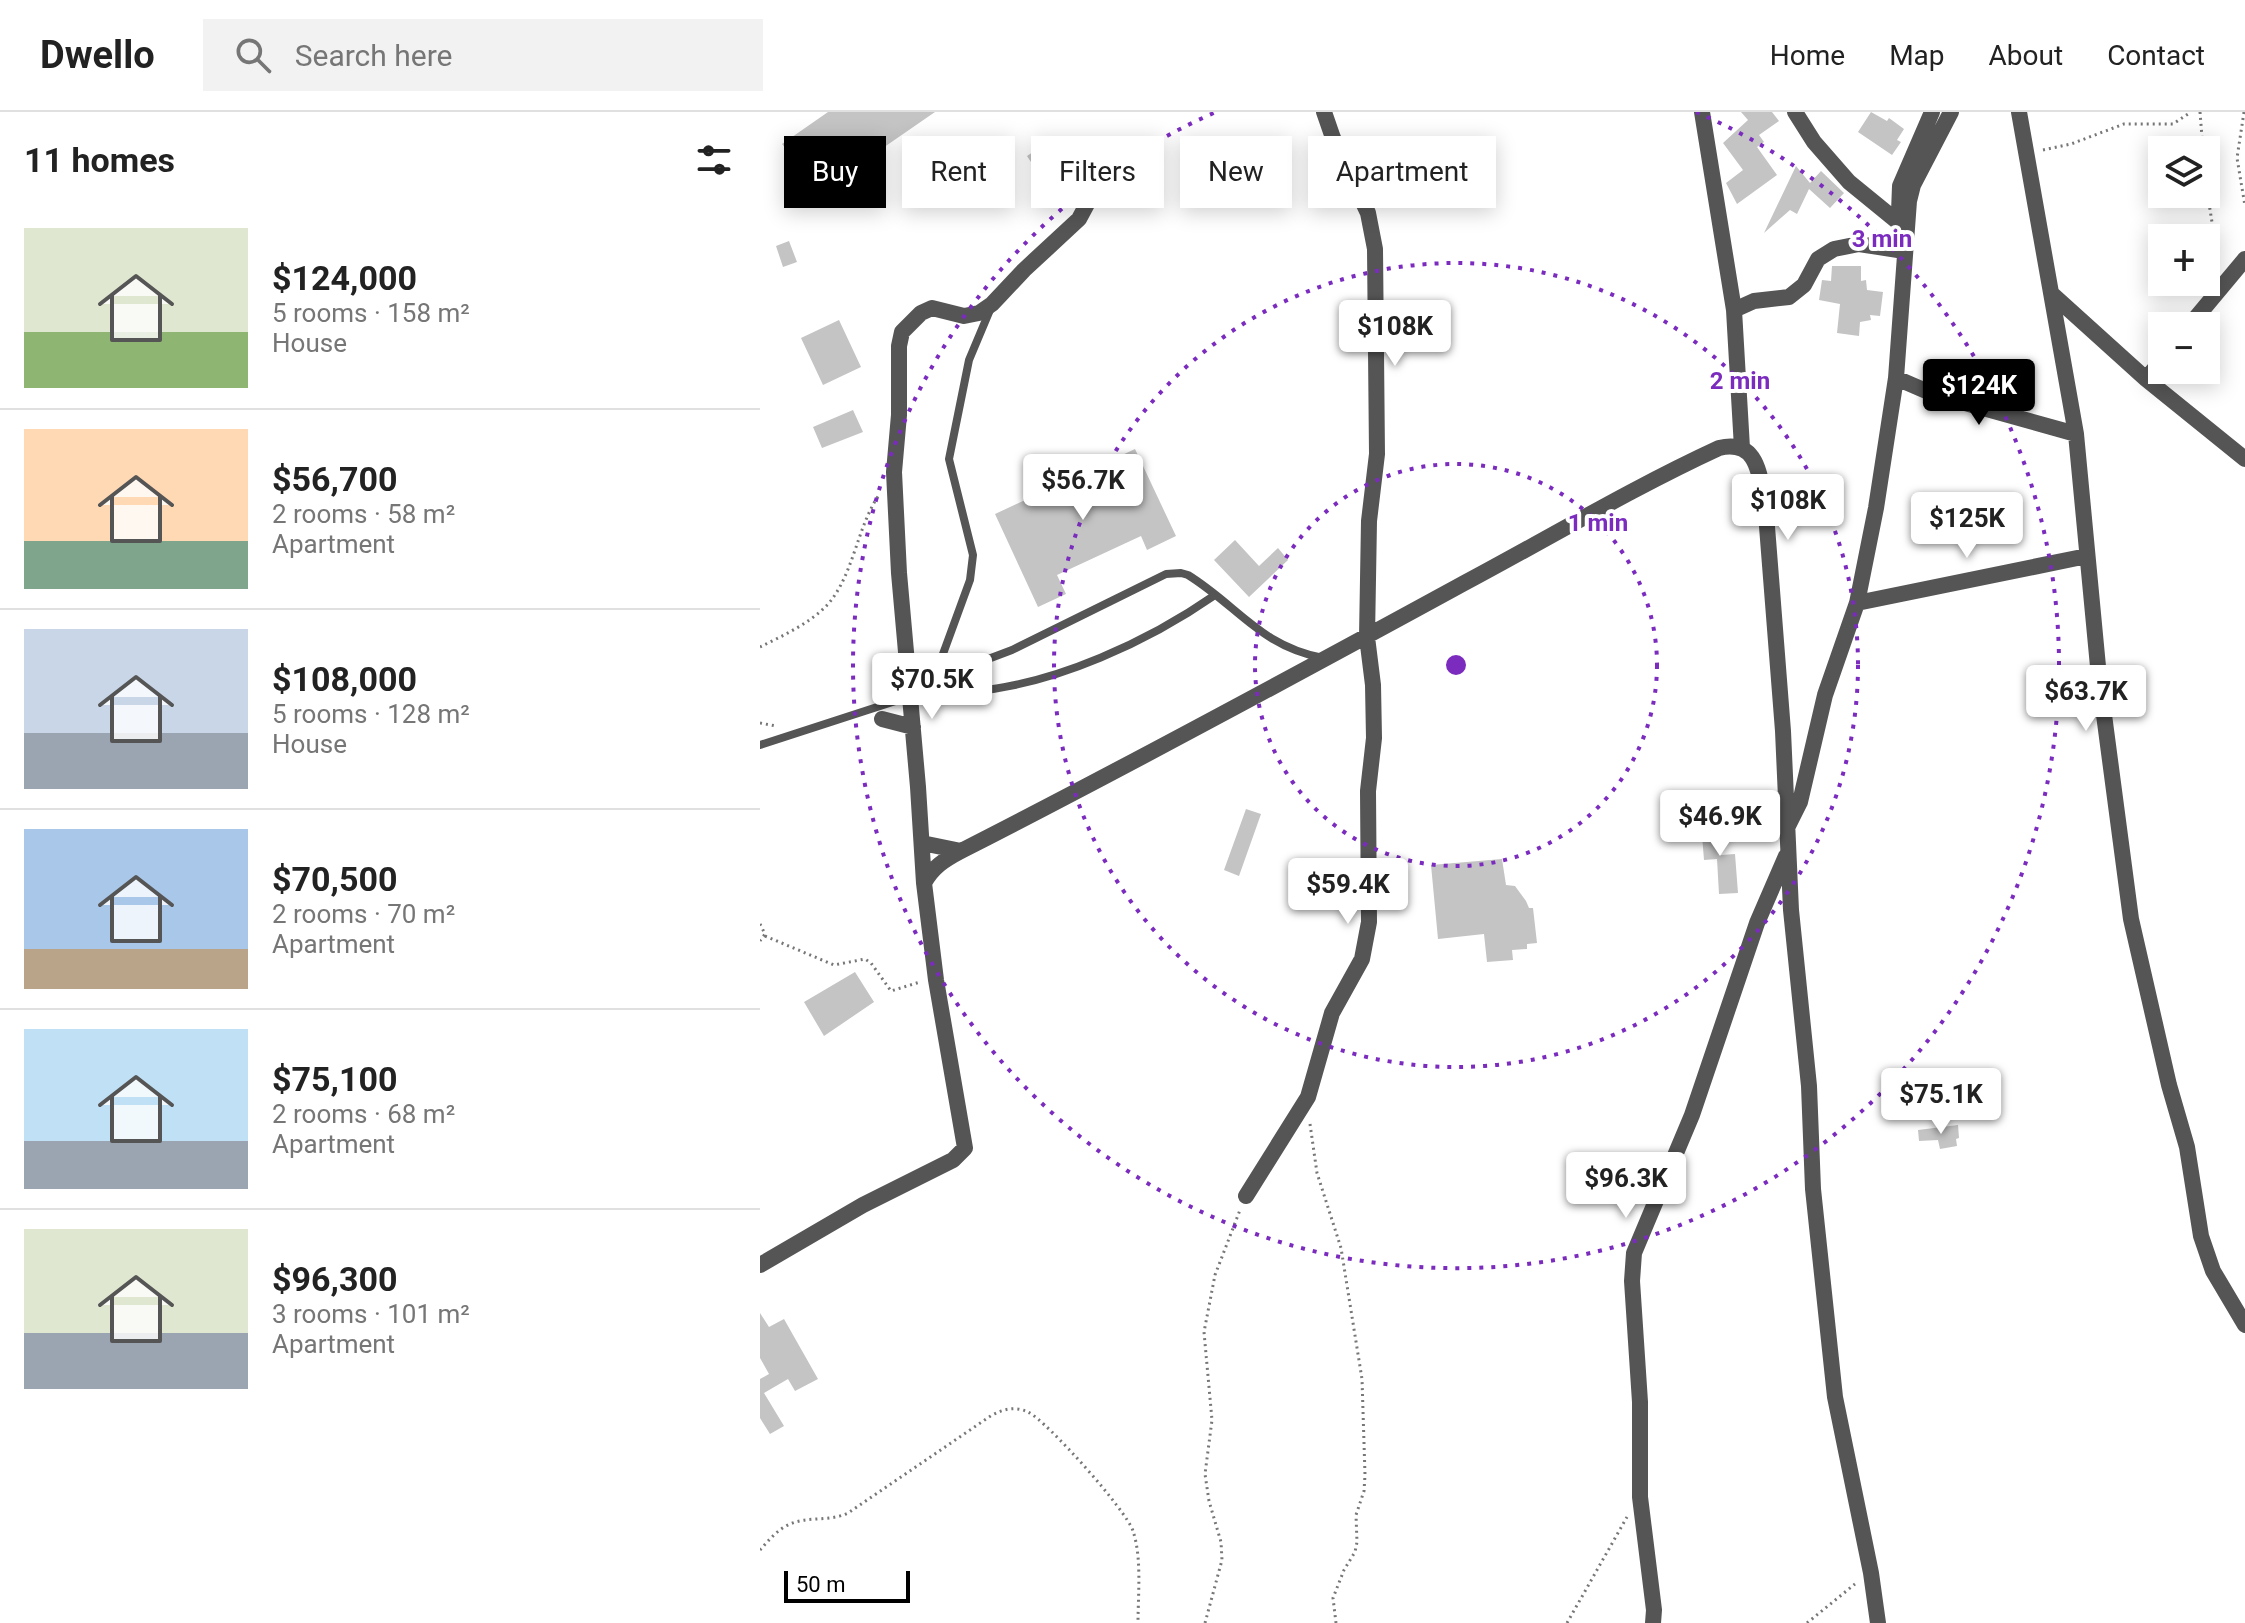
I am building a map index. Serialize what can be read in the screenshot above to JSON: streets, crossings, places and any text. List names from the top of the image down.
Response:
{
  "scale_bar": "50 m",
  "page": {
    "header": "Dwello",
    "search": "Search here",
    "nav": [
      "Home",
      "Map",
      "About",
      "Contact"
    ],
    "heading": "11 homes",
    "map_buttons": ["+", "−"],
    "chip": [
      "Buy",
      "Rent",
      "Filters",
      "New",
      "Apartment"
    ],
    "list": [
      {
        "name": "$124,000",
        "note": "5 rooms · 158 m² · House"
      },
      {
        "name": "$56,700",
        "note": "2 rooms · 58 m² · Apartment"
      },
      {
        "name": "$108,000",
        "note": "5 rooms · 128 m² · House"
      },
      {
        "name": "$70,500",
        "note": "2 rooms · 70 m² · Apartment"
      },
      {
        "name": "$75,100",
        "note": "2 rooms · 68 m² · Apartment"
      },
      {
        "name": "$96,300",
        "note": "3 rooms · 101 m² · Apartment"
      }
    ],
    "price": [
      "$108K",
      "$124K",
      "$56.7K",
      "$108K",
      "$125K",
      "$70.5K",
      "$63.7K",
      "$46.9K",
      "$59.4K",
      "$75.1K",
      "$96.3K"
    ],
    "scale": "50 m"
  },
  "rings": ["3 min", "2 min", "1 min"]
}
